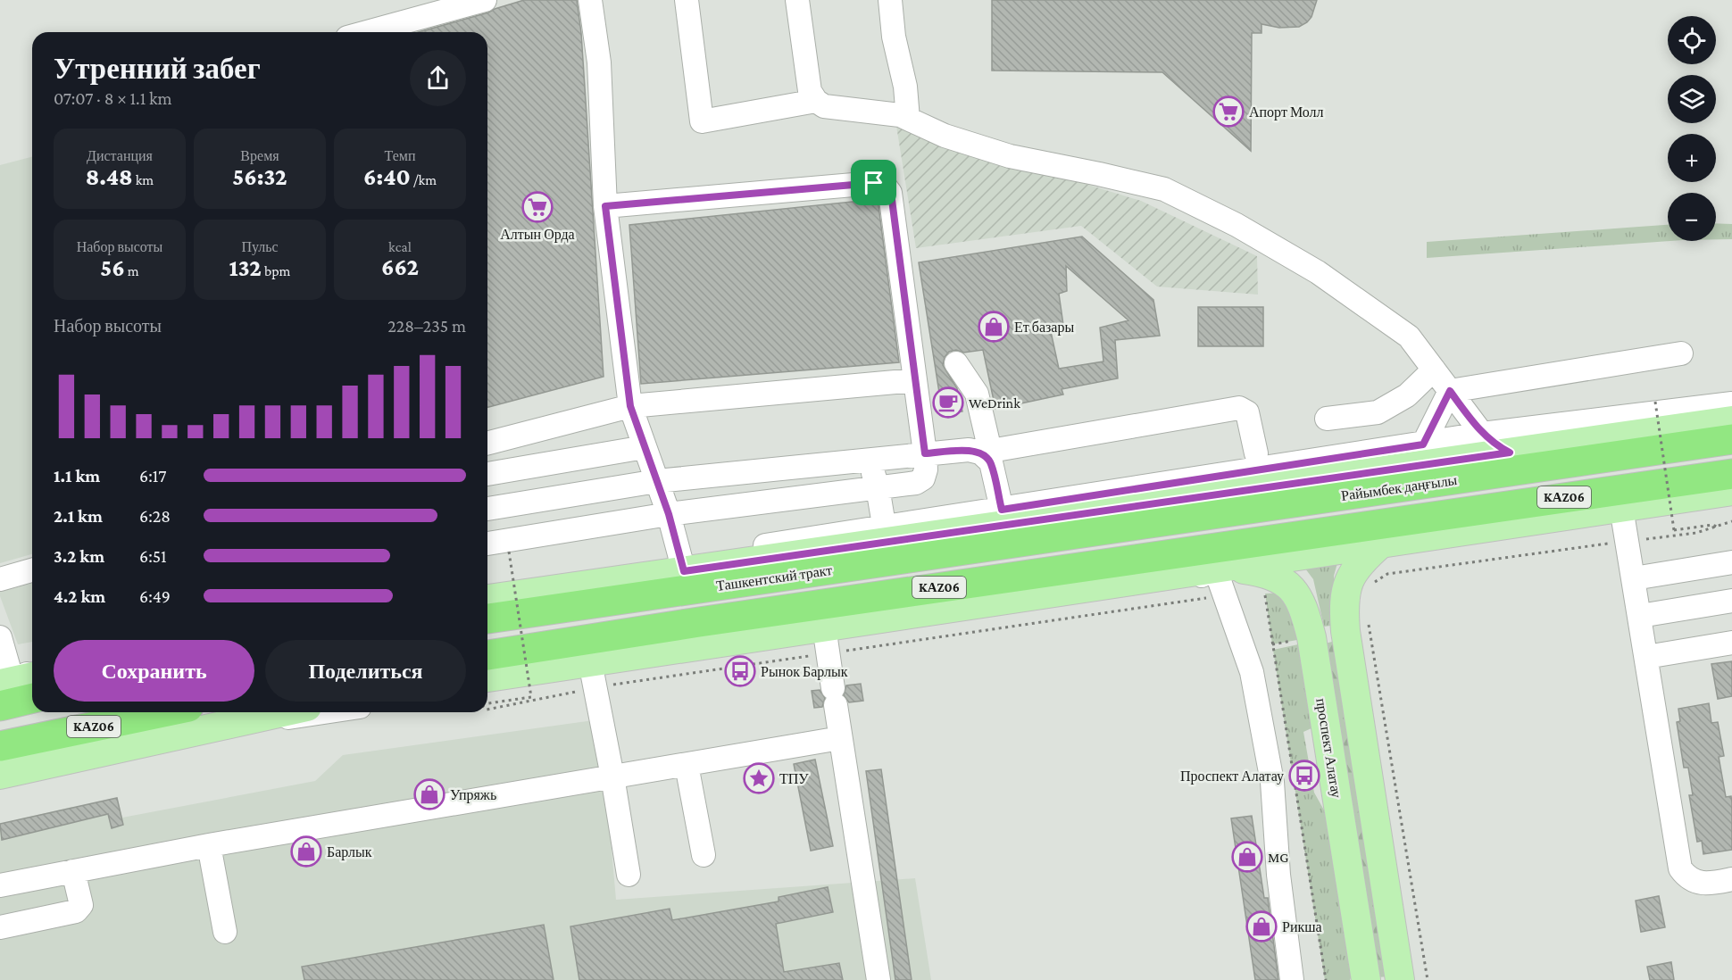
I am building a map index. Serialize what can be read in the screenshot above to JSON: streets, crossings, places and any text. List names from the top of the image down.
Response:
{
  "streets": {
    "highway": ["Райымбек даңғылы", "KАZ06", "Ташкентский тракт"],
    "main road": ["проспект Алатау"]
  },
  "crossings": [
    ["Райымбек даңғылы", "Ташкентский тракт"]
  ],
  "places": {
    "supermarket": ["Апорт Молл", "Алтын Орда"],
    "shop": [
      "Ет базары",
      "Упряжь",
      "Барлык",
      "MG",
      "Рикша"
    ],
    "cafe": ["WeDrink"],
    "bus stop": ["Рынок Барлык", "Проспект Алатау"],
    "place": ["ТПУ"]
  },
  "page": {
    "map_buttons": ["+", "−"],
    "heading": ["Утренний забег", "07:07 · 8 × 1.1 km"],
    "stats": [
      ["Дистанция", "8.48 km"],
      ["Время", "56:32"],
      ["Темп", "6:40 /km"],
      ["Набор высоты", "56 m"],
      ["Пульс", "132 bpm"],
      ["kcal", "662"]
    ],
    "chart": ["Набор высоты", "228–235 m"],
    "list": [
      {
        "name": "1.1 km",
        "note": "6:17"
      },
      {
        "name": "2.1 km",
        "note": "6:28"
      },
      {
        "name": "3.2 km",
        "note": "6:51"
      },
      {
        "name": "4.2 km",
        "note": "6:49"
      }
    ],
    "buttons": ["Сохранить", "Поделиться"]
  }
}
